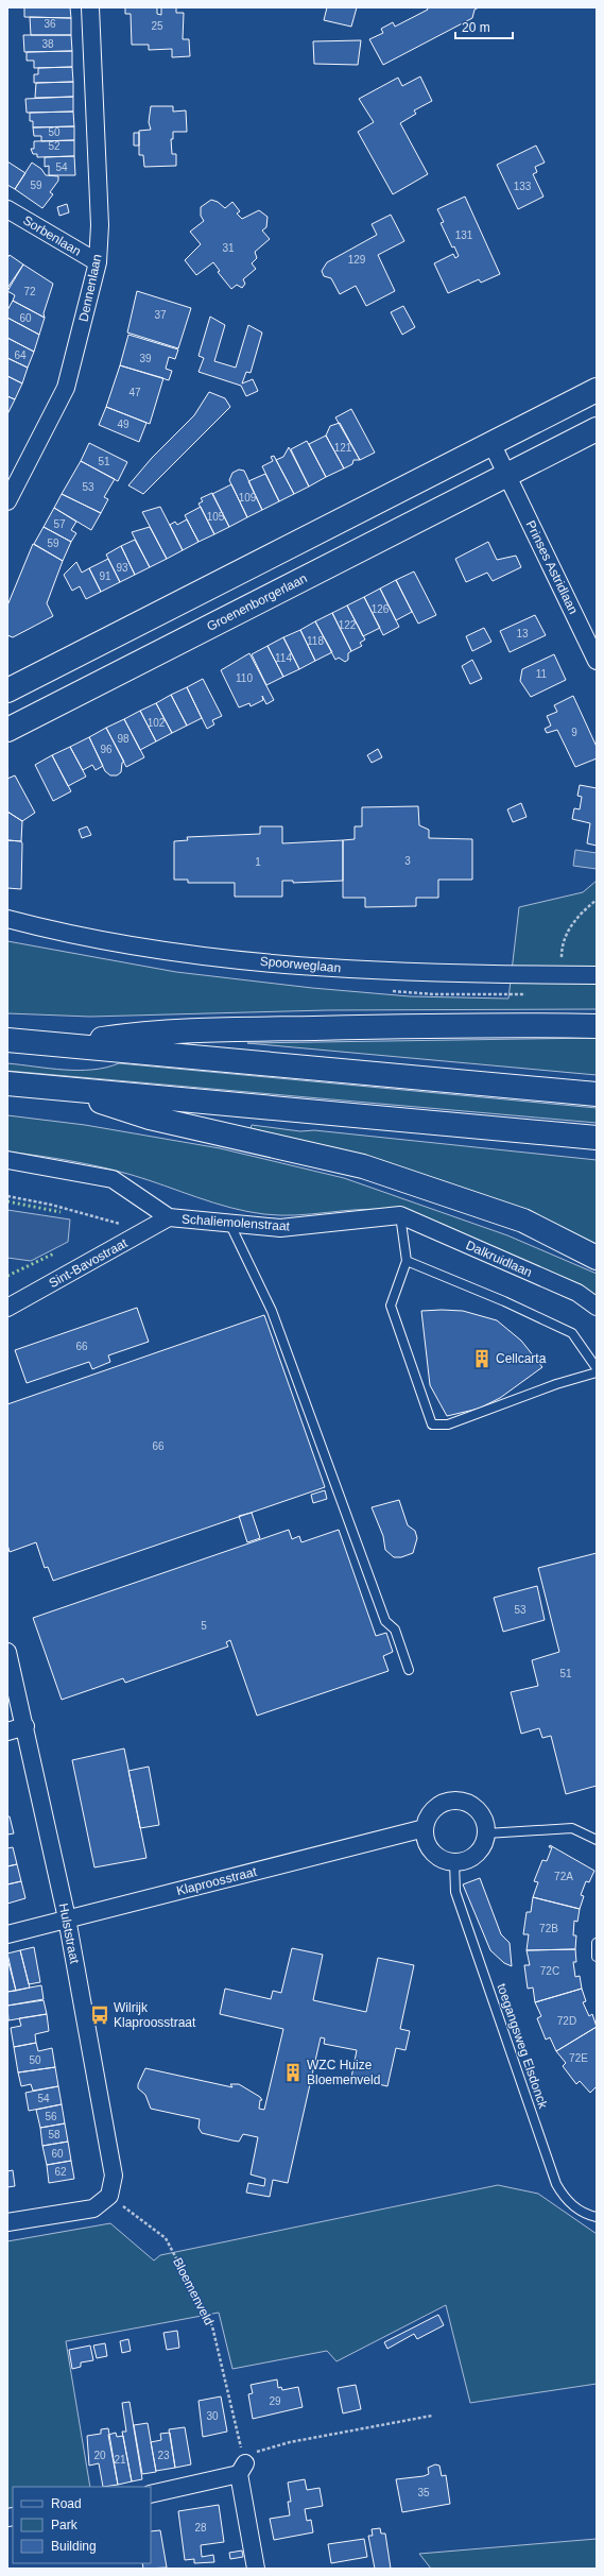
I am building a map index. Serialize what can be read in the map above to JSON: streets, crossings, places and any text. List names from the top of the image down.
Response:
{
  "streets": {
    "main road": ["Groenenborgerlaan"],
    "street": [
      "Sorbenlaan",
      "Dennenlaan",
      "Prinses Astridlaan",
      "Spoorweglaan",
      "Schaliemolenstraat",
      "Dalkruidlaan",
      "Sint-Bavostraat",
      "Klaproosstraat",
      "Hulststraat"
    ],
    "lane": ["toegangsweg Elsdonck"],
    "path": ["Bloemenveld"]
  },
  "crossings": [
    ["Sorbenlaan", "Dennenlaan"],
    ["Prinses Astridlaan", "Groenenborgerlaan"],
    ["Schaliemolenstraat", "Dalkruidlaan"],
    ["Schaliemolenstraat", "Sint-Bavostraat"],
    ["Klaproosstraat", "Hulststraat"],
    ["Klaproosstraat", "toegangsweg Elsdonck"],
    ["Hulststraat", "Bloemenveld"]
  ],
  "places": {
    "building": ["Cellcarta", "WZC Huize Bloemenveld"],
    "bus stop": ["Wilrijk Klaproosstraat"]
  },
  "house_numbers": [
    "36",
    "25",
    "38",
    "50",
    "52",
    "54",
    "59",
    "133",
    "131",
    "31",
    "129",
    "72",
    "37",
    "60",
    "64",
    "39",
    "47",
    "49",
    "121",
    "51",
    "53",
    "109",
    "105",
    "57",
    "59",
    "93",
    "91",
    "126",
    "122",
    "13",
    "118",
    "114",
    "11",
    "110",
    "102",
    "9",
    "98",
    "96",
    "3",
    "1",
    "66",
    "66",
    "53",
    "5",
    "51",
    "72A",
    "72B",
    "72C",
    "72D",
    "72E",
    "50",
    "54",
    "56",
    "58",
    "60",
    "62",
    "29",
    "30",
    "20",
    "23",
    "21",
    "35",
    "28"
  ],
  "legend": ["Road", "Park", "Building"],
  "scale_bar": "20 m"
}
